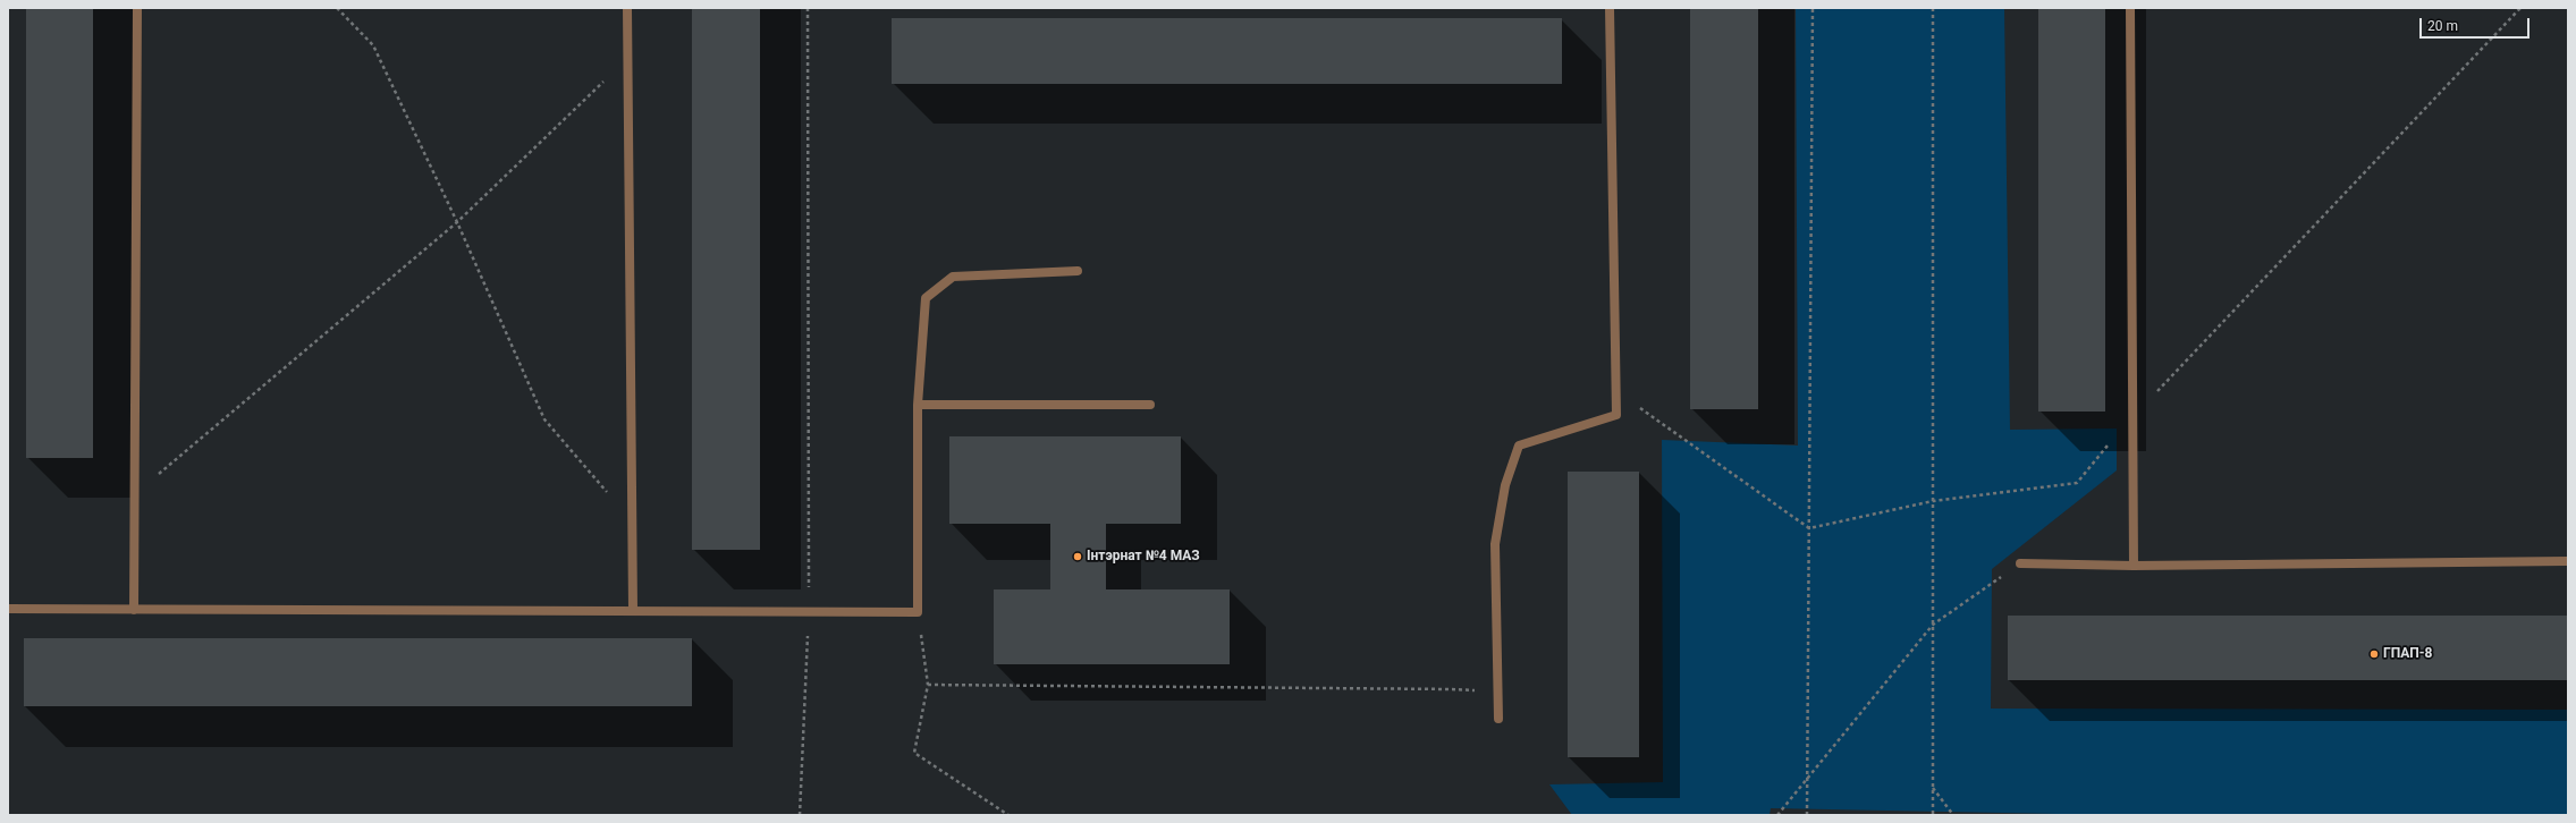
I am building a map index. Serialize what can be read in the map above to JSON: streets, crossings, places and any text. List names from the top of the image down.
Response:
{
  "places": ["Інтэрнат №4 МАЗ", "ГПАП-8"],
  "scale_bar": "20 m"
}
